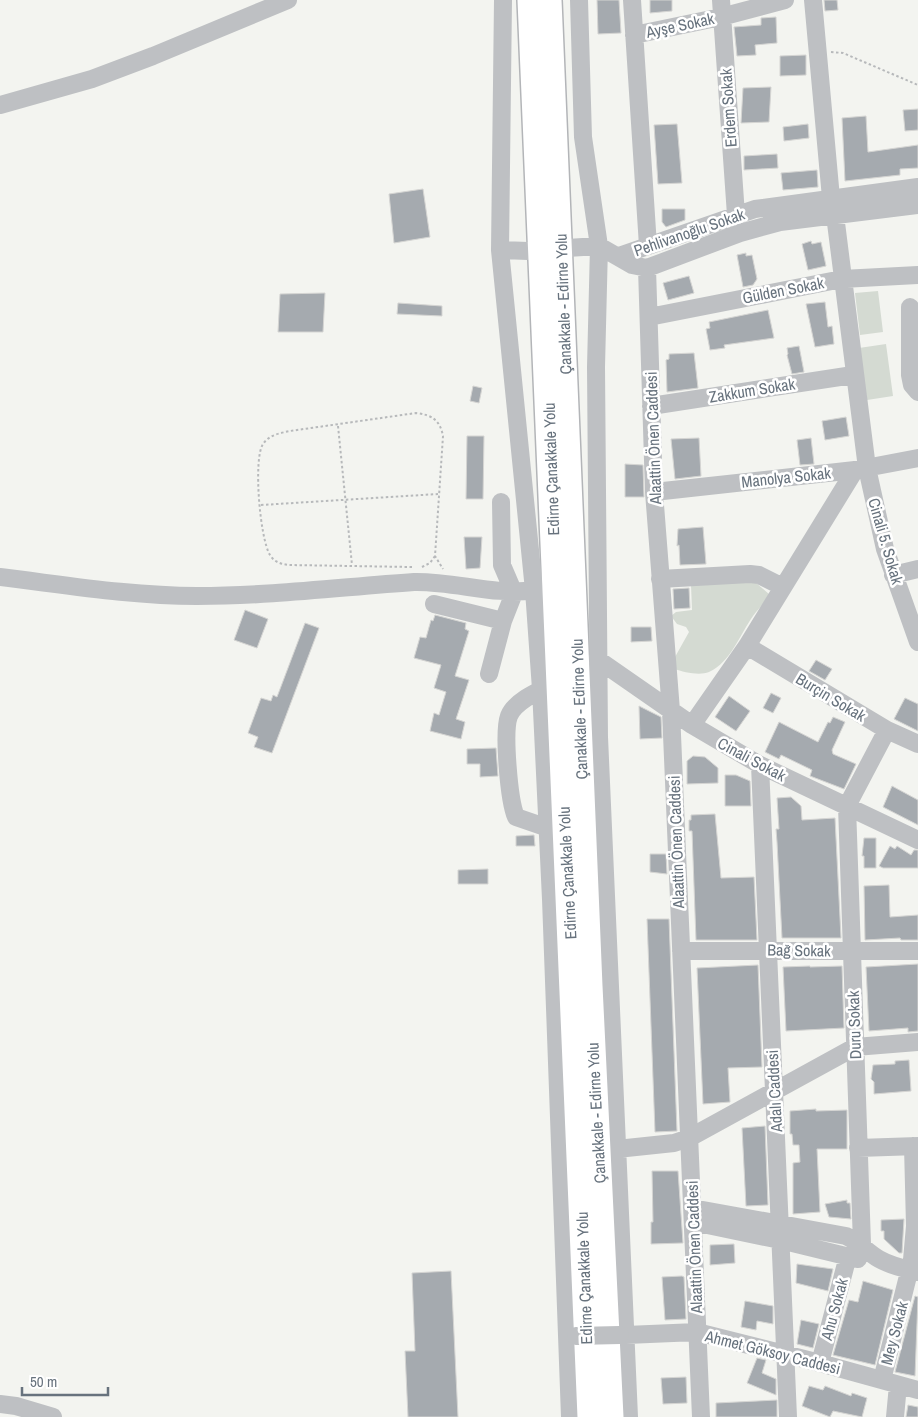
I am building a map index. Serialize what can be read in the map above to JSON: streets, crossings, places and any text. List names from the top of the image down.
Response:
{
  "streets": {
    "highway": ["Çanakkale - Edirne Yolu", "Edirne Çanakkale Yolu"],
    "street": [
      "Ayşe Sokak",
      "Erdem Sokak",
      "Pehlivanoğlu Sokak",
      "Gülden Sokak",
      "Zakkum Sokak",
      "Alaattin Önen Caddesi",
      "Manolya Sokak",
      "Cinali 5. Sokak",
      "Burçin Sokak",
      "Cinali Sokak",
      "Bağ Sokak",
      "Duru Sokak",
      "Adalı Caddesi",
      "Ahu Sokak",
      "Mey Sokak",
      "Ahmet Göksoy Caddesi"
    ]
  },
  "crossings": [
    ["Ayşe Sokak", "Erdem Sokak"],
    ["Erdem Sokak", "Pehlivanoğlu Sokak"],
    ["Pehlivanoğlu Sokak", "Alaattin Önen Caddesi"],
    ["Pehlivanoğlu Sokak", "Cinali 5. Sokak"],
    ["Gülden Sokak", "Alaattin Önen Caddesi"],
    ["Gülden Sokak", "Cinali 5. Sokak"],
    ["Çanakkale - Edirne Yolu", "Edirne Çanakkale Yolu"],
    ["Çanakkale - Edirne Yolu", "Ahmet Göksoy Caddesi"],
    ["Zakkum Sokak", "Alaattin Önen Caddesi"],
    ["Zakkum Sokak", "Cinali 5. Sokak"],
    ["Alaattin Önen Caddesi", "Manolya Sokak"],
    ["Alaattin Önen Caddesi", "Cinali Sokak"],
    ["Alaattin Önen Caddesi", "Bağ Sokak"],
    ["Alaattin Önen Caddesi", "Ahmet Göksoy Caddesi"],
    ["Manolya Sokak", "Cinali 5. Sokak"],
    ["Cinali Sokak", "Duru Sokak"],
    ["Cinali Sokak", "Adalı Caddesi"],
    ["Bağ Sokak", "Duru Sokak"],
    ["Bağ Sokak", "Adalı Caddesi"],
    ["Adalı Caddesi", "Ahmet Göksoy Caddesi"],
    ["Ahu Sokak", "Ahmet Göksoy Caddesi"],
    ["Mey Sokak", "Ahmet Göksoy Caddesi"]
  ],
  "scale_bar": "50 m"
}
